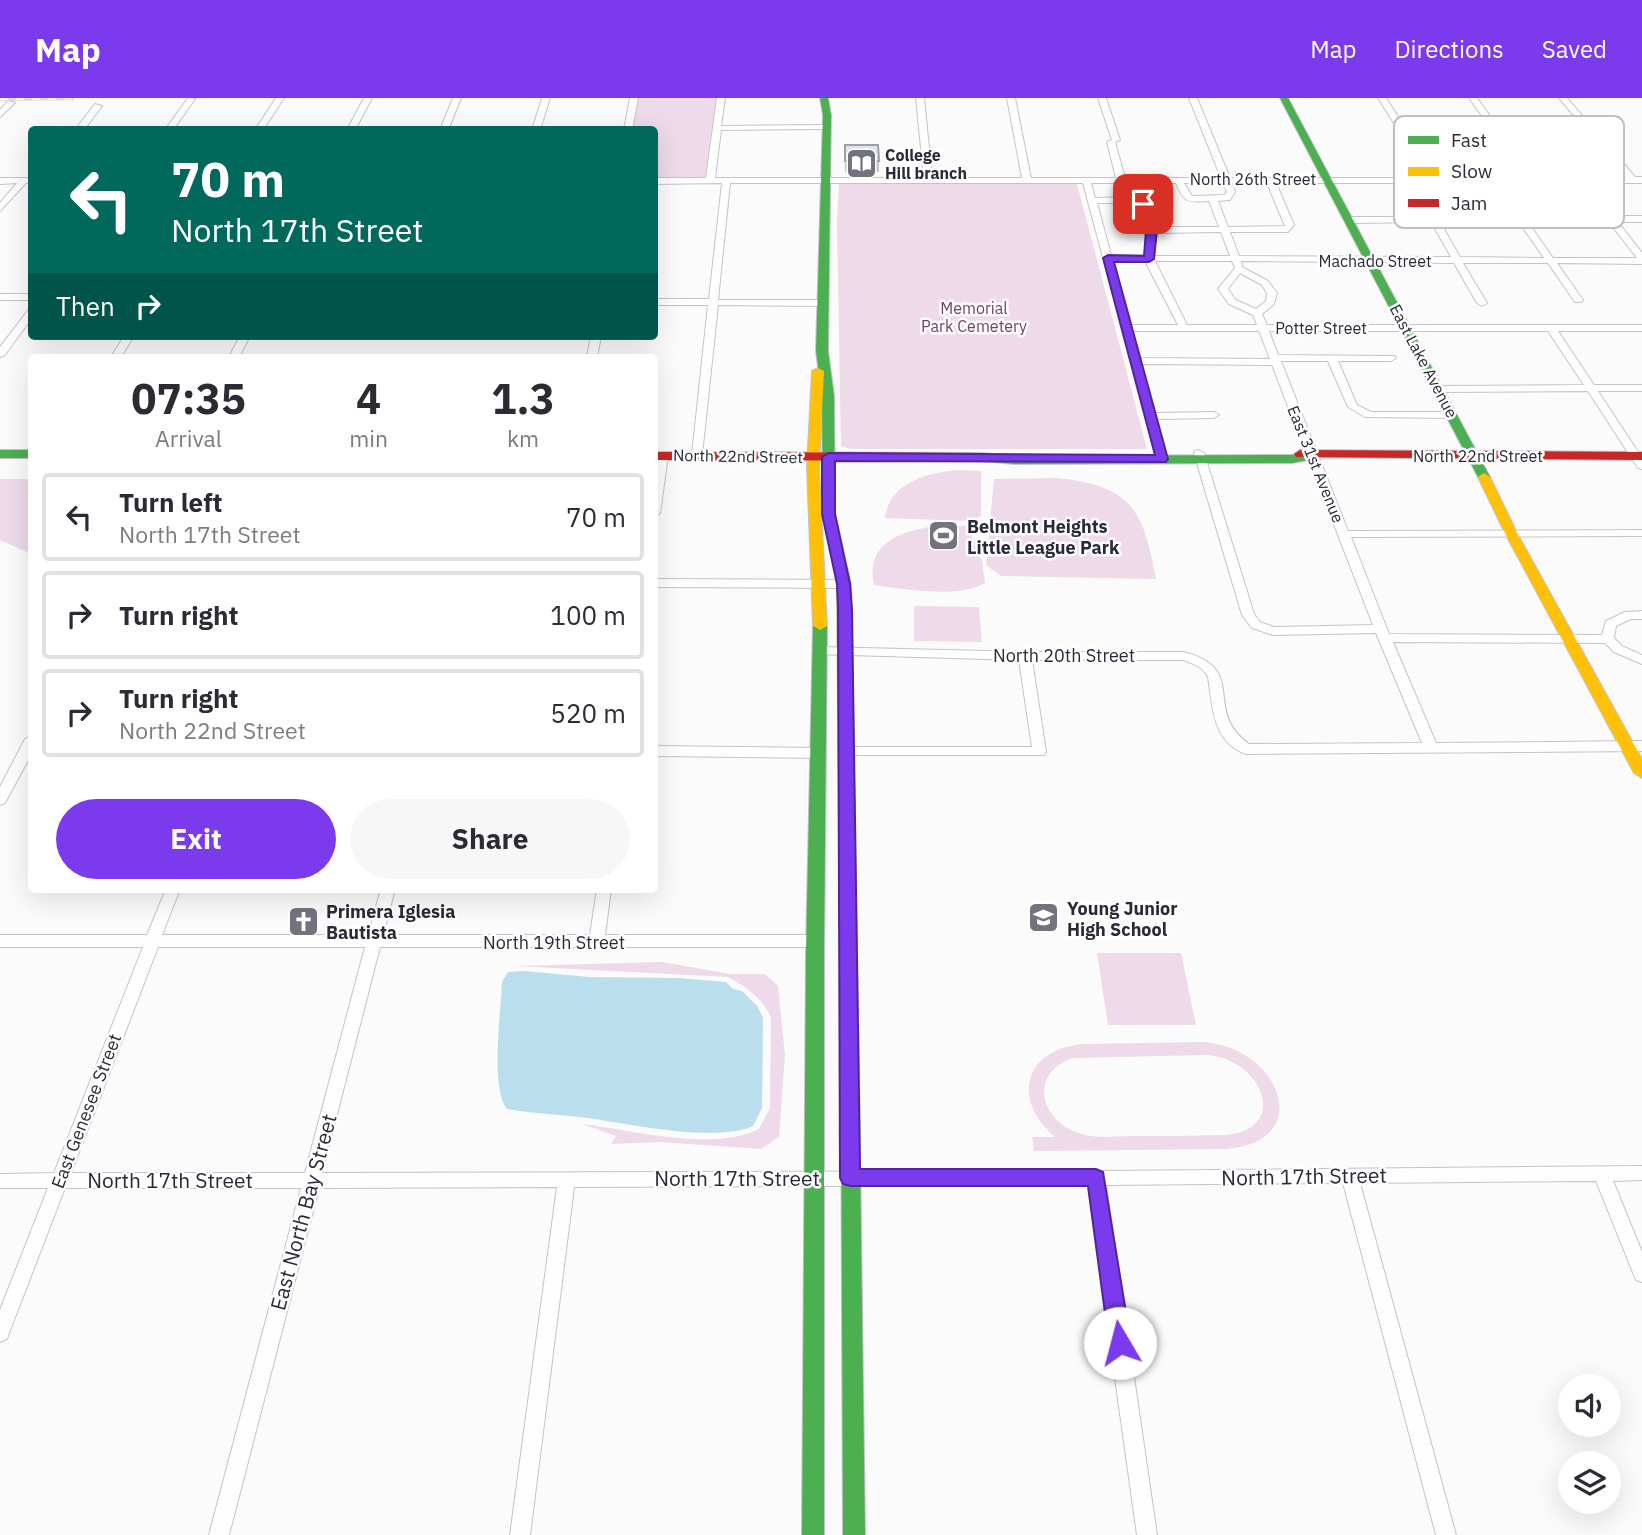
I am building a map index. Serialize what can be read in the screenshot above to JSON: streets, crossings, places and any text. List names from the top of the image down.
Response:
{
  "streets": {
    "main road": ["East Lake Avenue", "North 22nd Street"],
    "street": [
      "North 26th Street",
      "Machado Street",
      "Potter Street",
      "East 31st Avenue",
      "North 20th Street",
      "North 19th Street",
      "East Genesee Street",
      "North 17th Street",
      "East North Bay Street"
    ]
  },
  "crossings": [
    ["North 26th Street", "East Lake Avenue"],
    ["Machado Street", "East Lake Avenue"],
    ["Potter Street", "East Lake Avenue"],
    ["Potter Street", "East 31st Avenue"],
    ["East Lake Avenue", "North 22nd Street"],
    ["North 22nd Street", "East 31st Avenue"],
    ["East 31st Avenue", "North 20th Street"],
    ["North 19th Street", "East Genesee Street"],
    ["North 19th Street", "East North Bay Street"],
    ["East Genesee Street", "North 17th Street"],
    ["North 17th Street", "East North Bay Street"]
  ],
  "parks": ["Memorial Park Cemetery"],
  "places": {
    "library": ["College Hill branch"],
    "sports": ["Belmont Heights Little League Park"],
    "school or university": ["Young Junior High School"],
    "church": ["Primera Iglesia Bautista"]
  },
  "legend": ["Fast", "Slow", "Jam"],
  "page": {
    "header": "Map",
    "nav": ["Map", "Directions", "Saved"],
    "turn": ["70 m", "North 17th Street"],
    "then": "Then",
    "eta": [
      "07:35",
      "Arrival",
      "4",
      "min",
      "1.3",
      "km"
    ],
    "list": [
      {
        "name": "Turn left",
        "note": "North 17th Street",
        "value": "70 m"
      },
      {
        "name": "Turn right",
        "value": "100 m"
      },
      {
        "name": "Turn right",
        "note": "North 22nd Street",
        "value": "520 m"
      }
    ],
    "buttons": ["Exit", "Share"]
  }
}
